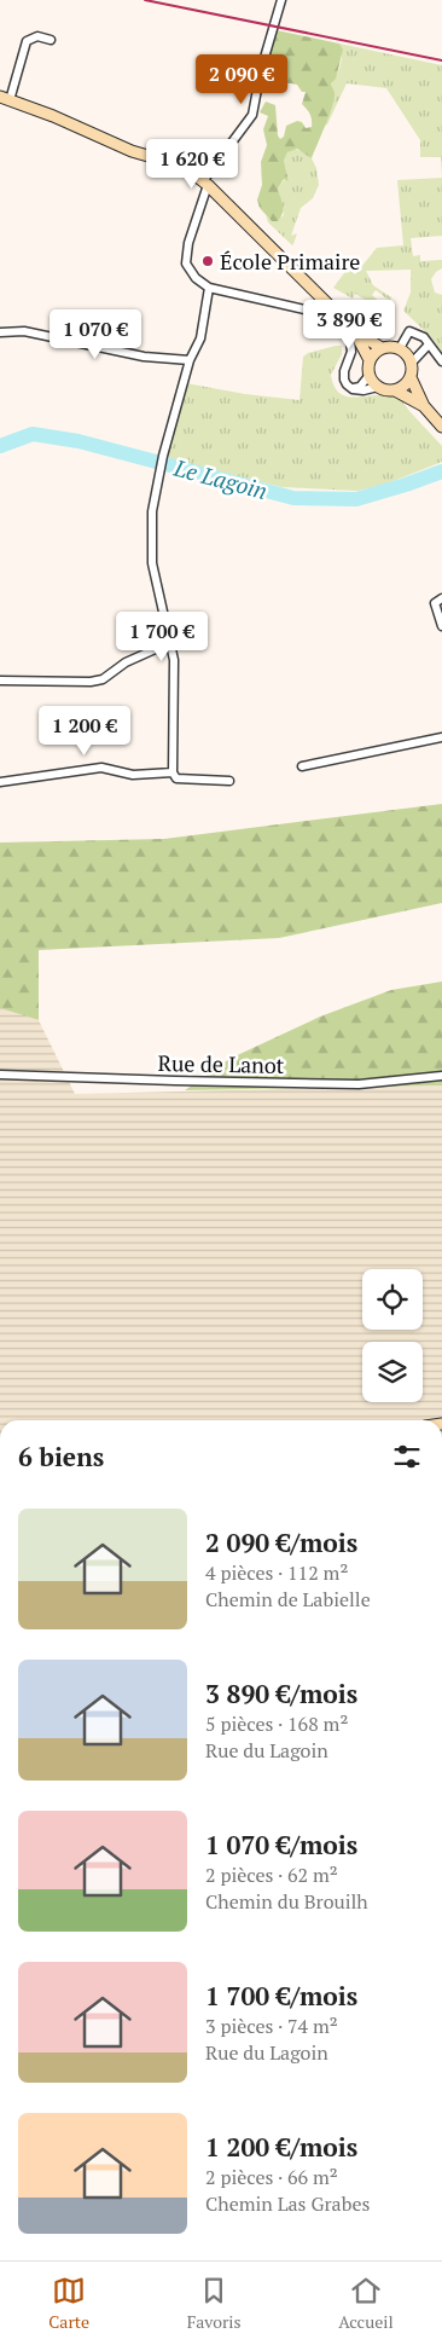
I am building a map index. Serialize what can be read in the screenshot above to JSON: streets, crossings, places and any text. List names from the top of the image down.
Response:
{
  "streets": {
    "street": ["Rue de Lanot"]
  },
  "water": ["Le Lagoin"],
  "places": ["École Primaire"],
  "page": {
    "price": [
      "2 090 €",
      "1 620 €",
      "3 890 €",
      "1 070 €",
      "1 700 €",
      "1 200 €"
    ],
    "heading": "6 biens",
    "list": [
      {
        "name": "2 090 €/mois",
        "note": "4 pièces · 112 m² · Chemin de Labielle"
      },
      {
        "name": "3 890 €/mois",
        "note": "5 pièces · 168 m² · Rue du Lagoin"
      },
      {
        "name": "1 070 €/mois",
        "note": "2 pièces · 62 m² · Chemin du Brouilh"
      },
      {
        "name": "1 700 €/mois",
        "note": "3 pièces · 74 m² · Rue du Lagoin"
      },
      {
        "name": "1 200 €/mois",
        "note": "2 pièces · 66 m² · Chemin Las Grabes"
      }
    ],
    "tabs": ["Carte", "Favoris", "Accueil"]
  }
}
